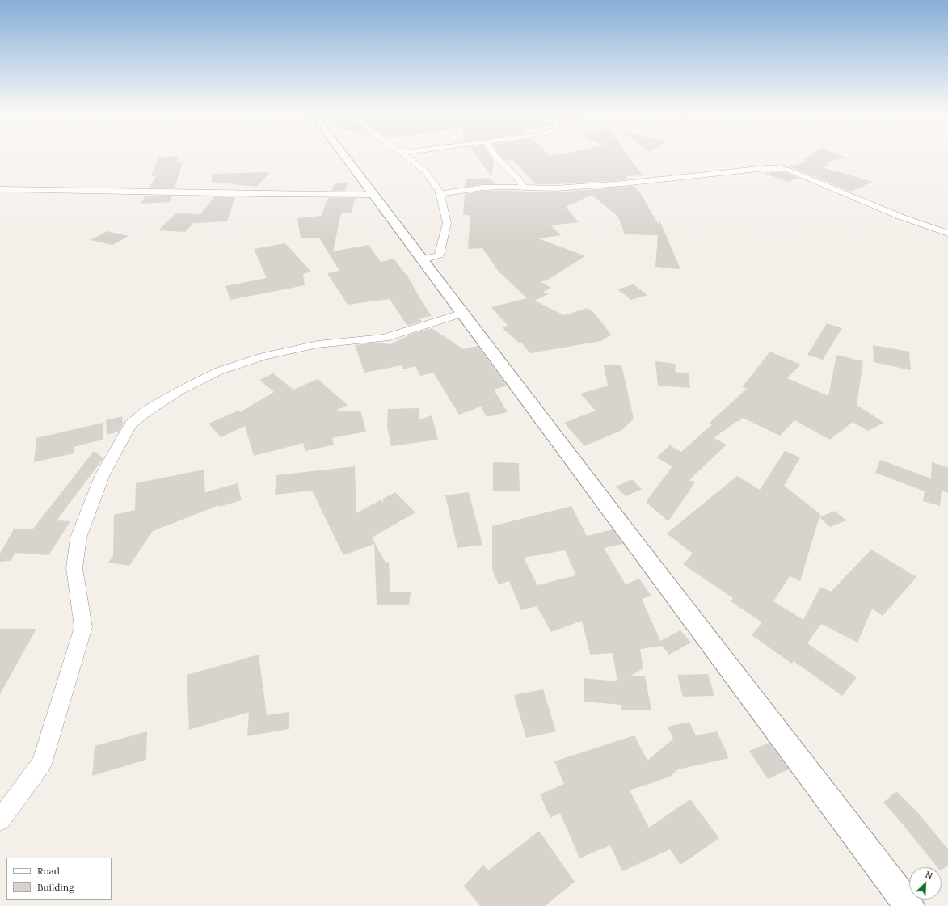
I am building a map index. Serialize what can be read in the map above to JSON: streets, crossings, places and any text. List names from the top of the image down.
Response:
{
  "legend": ["Road", "Building"],
  "north": "top right"
}
